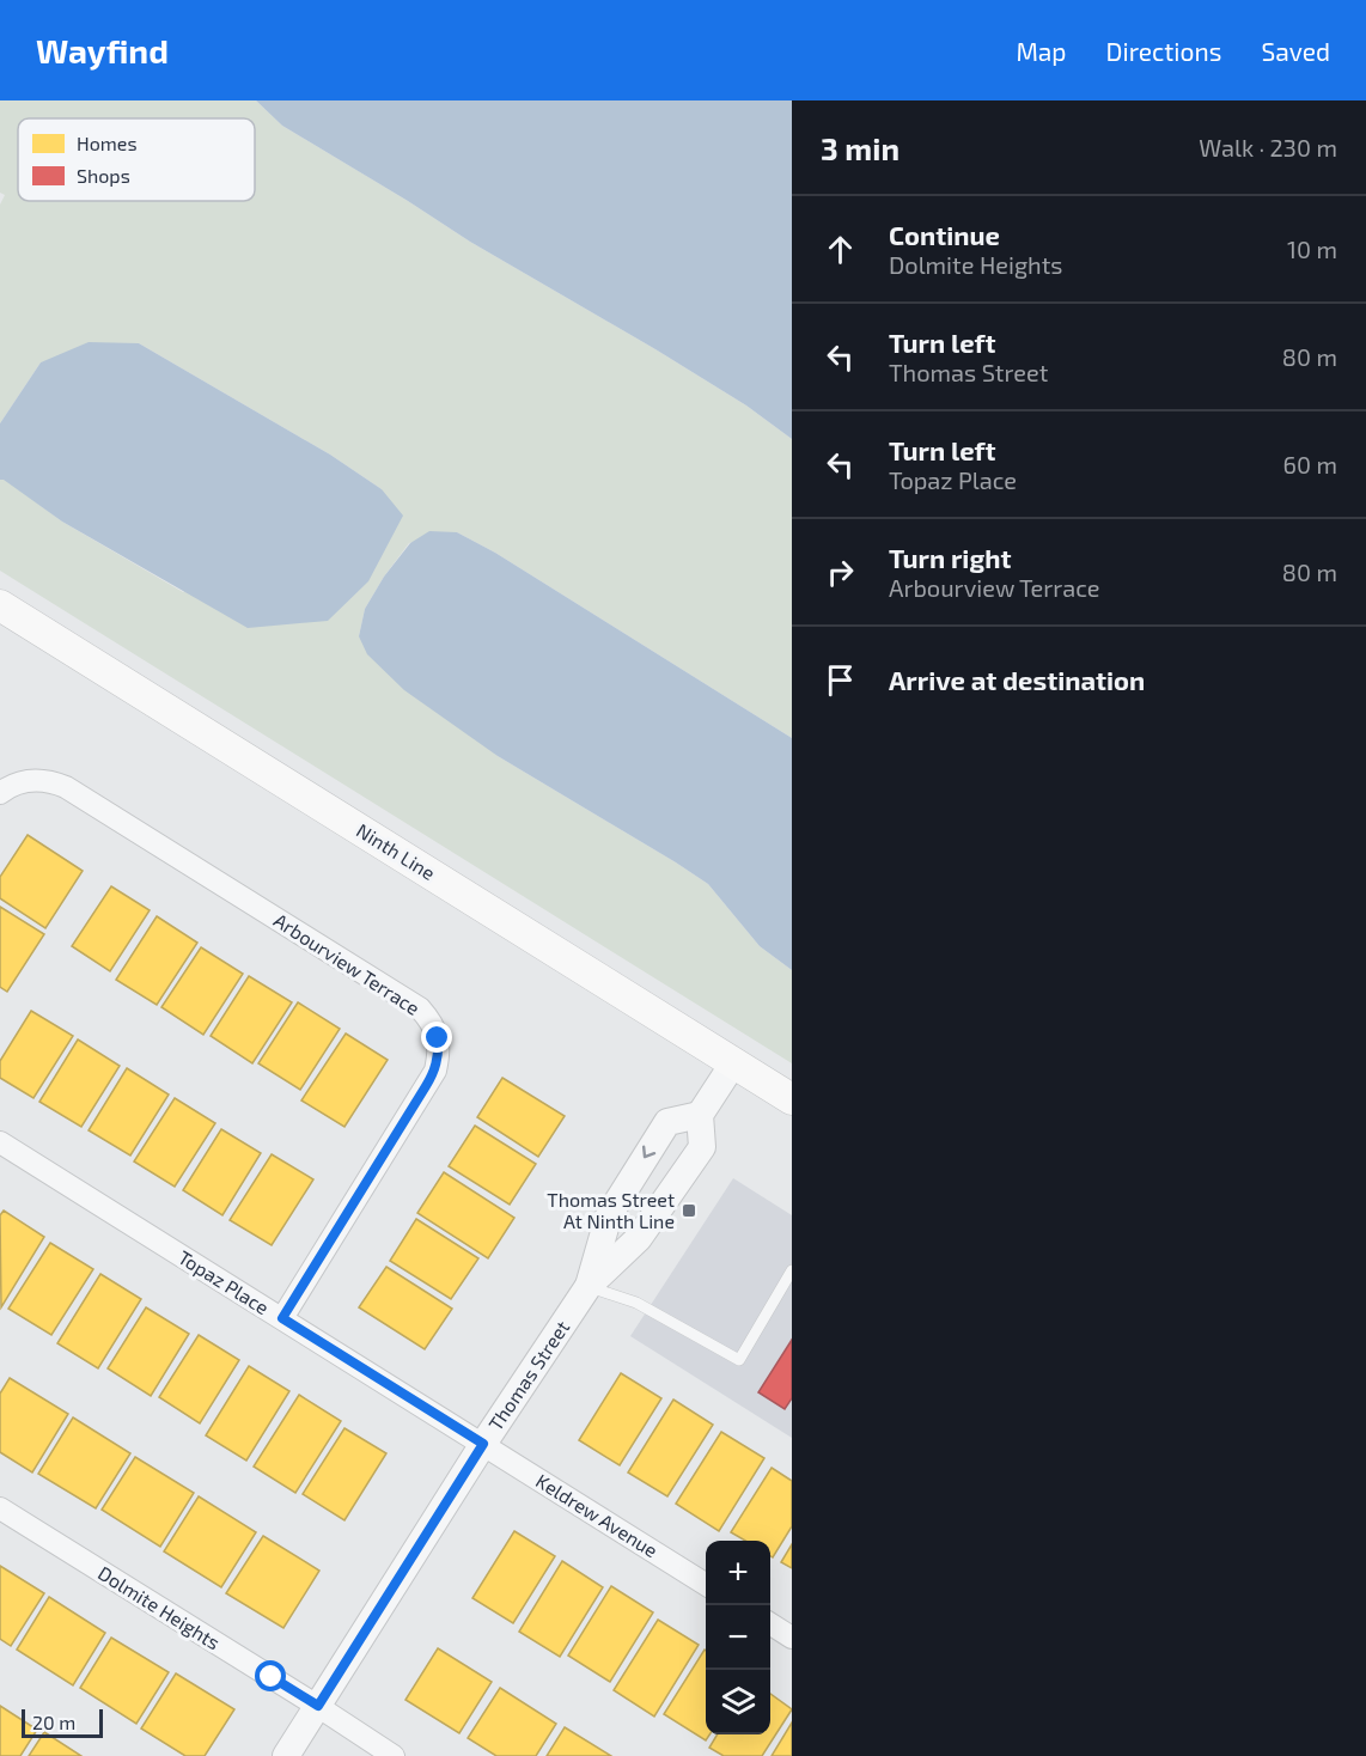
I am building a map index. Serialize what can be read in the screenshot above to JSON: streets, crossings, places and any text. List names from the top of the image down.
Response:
{
  "streets": {
    "main road": ["Ninth Line"],
    "street": [
      "Arbourview Terrace",
      "Topaz Place",
      "Thomas Street",
      "Keldrew Avenue",
      "Dolmite Heights"
    ]
  },
  "crossings": [
    ["Arbourview Terrace", "Topaz Place"],
    ["Topaz Place", "Thomas Street"],
    ["Topaz Place", "Keldrew Avenue"],
    ["Thomas Street", "Keldrew Avenue"],
    ["Thomas Street", "Dolmite Heights"]
  ],
  "places": {
    "transit": ["Thomas Street At Ninth Line"]
  },
  "legend": ["Homes", "Shops"],
  "scale_bar": "20 m",
  "page": {
    "header": "Wayfind",
    "nav": ["Map", "Directions", "Saved"],
    "heading": ["3 min", "Walk · 230 m"],
    "list": [
      ["Continue", "Dolmite Heights", "10 m"],
      ["Turn left", "Thomas Street", "80 m"],
      ["Turn left", "Topaz Place", "60 m"],
      ["Turn right", "Arbourview Terrace", "80 m"],
      "Arrive at destination"
    ],
    "map_buttons": ["+", "−"],
    "scale": "20 m"
  }
}
